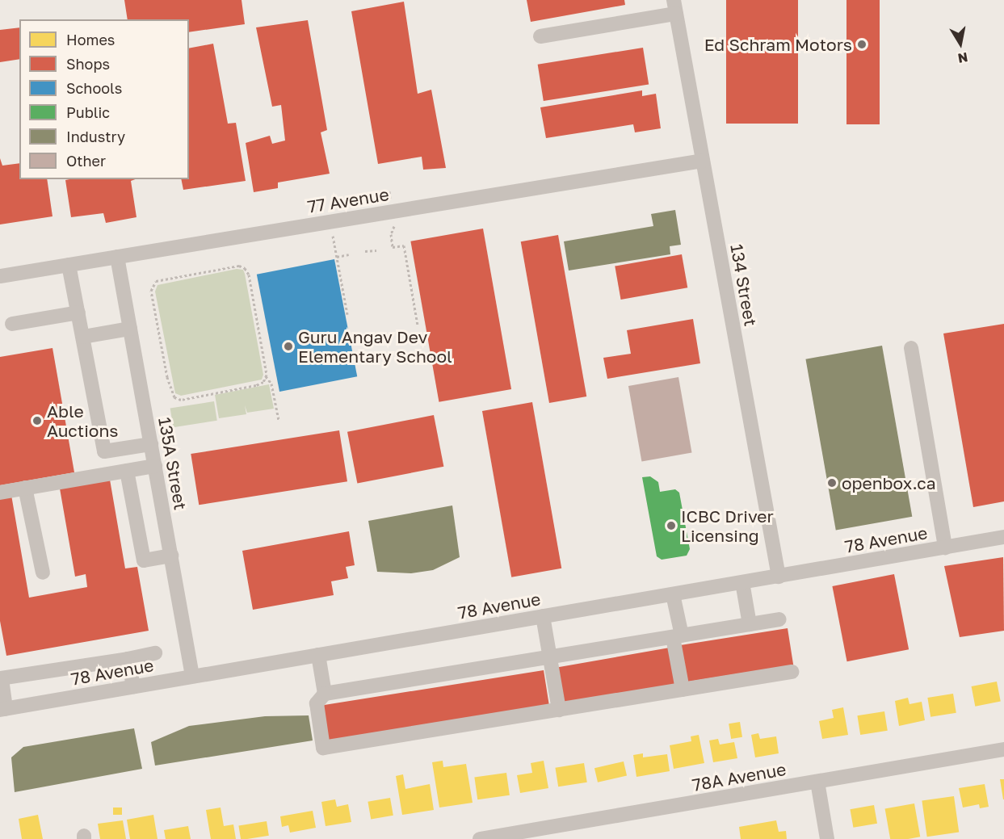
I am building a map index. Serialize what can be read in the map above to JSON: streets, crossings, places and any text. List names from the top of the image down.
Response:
{
  "streets": {
    "street": [
      "77 Avenue",
      "134 Street",
      "135A Street",
      "78 Avenue",
      "78A Avenue"
    ]
  },
  "crossings": [
    ["77 Avenue", "134 Street"],
    ["77 Avenue", "135A Street"],
    ["134 Street", "78 Avenue"],
    ["135A Street", "78 Avenue"]
  ],
  "places": [
    "Ed Schram Motors",
    "Guru Angav Dev Elementary School",
    "Able Auctions",
    "openbox.ca",
    "ICBC Driver Licensing"
  ],
  "legend": [
    "Homes",
    "Shops",
    "Schools",
    "Public",
    "Industry",
    "Other"
  ],
  "north": "bottom"
}
